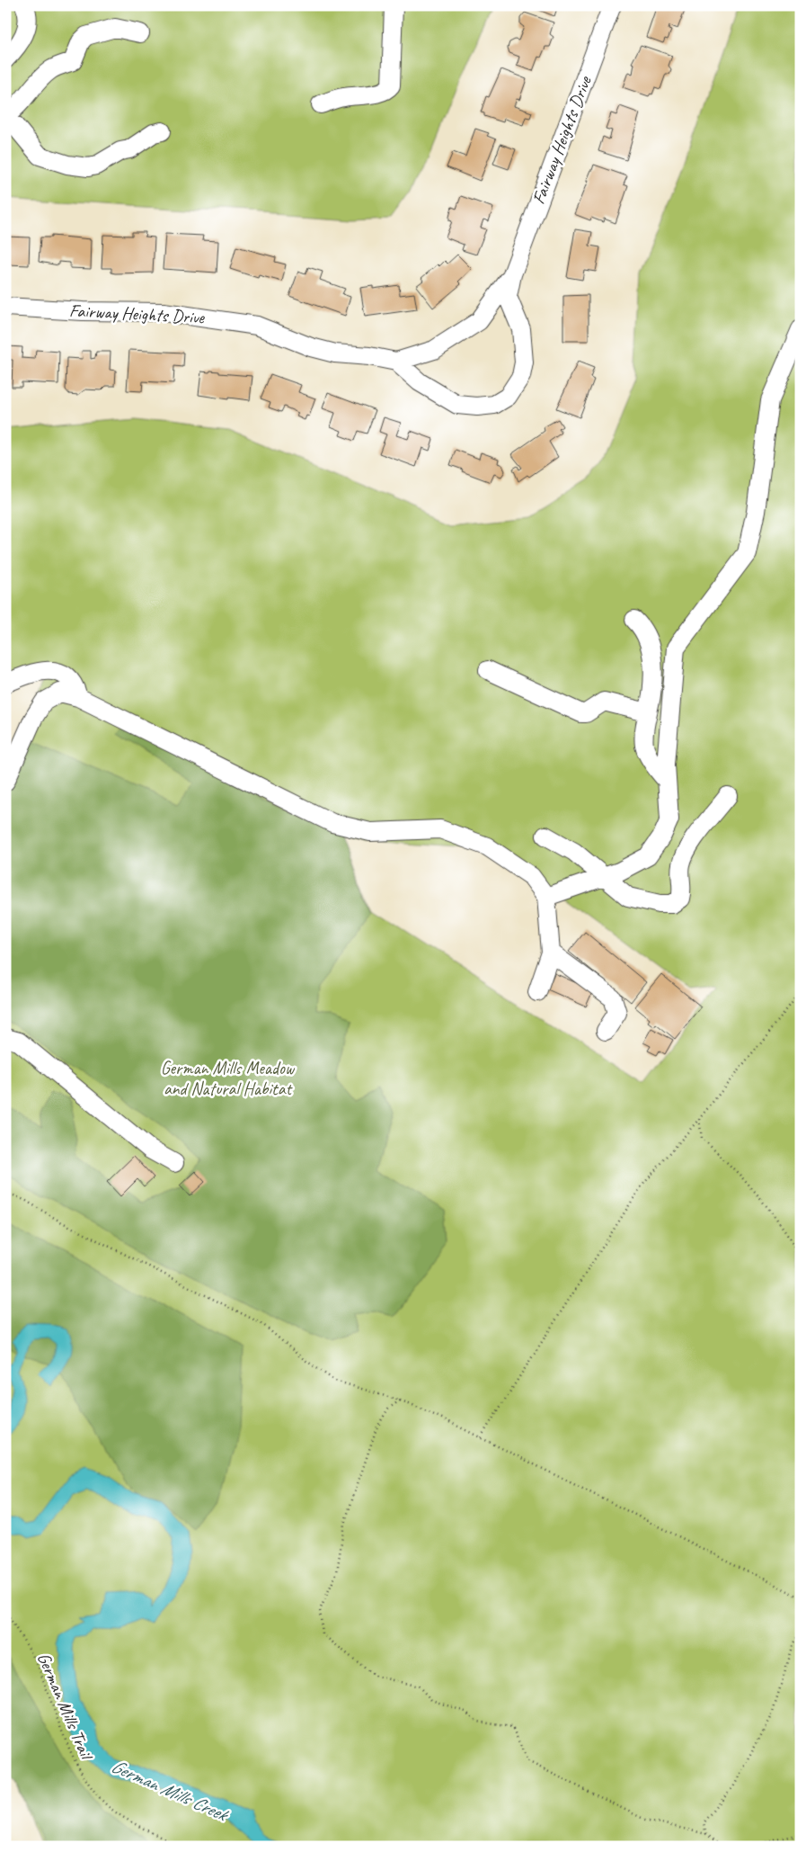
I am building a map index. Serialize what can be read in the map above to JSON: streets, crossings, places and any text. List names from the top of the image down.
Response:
{
  "streets": {
    "street": ["Fairway Heights Drive"],
    "path": ["German Mills Trail"]
  },
  "water": ["German Mills Creek"],
  "parks": ["German Mills Meadow and Natural Habitat"]
}
